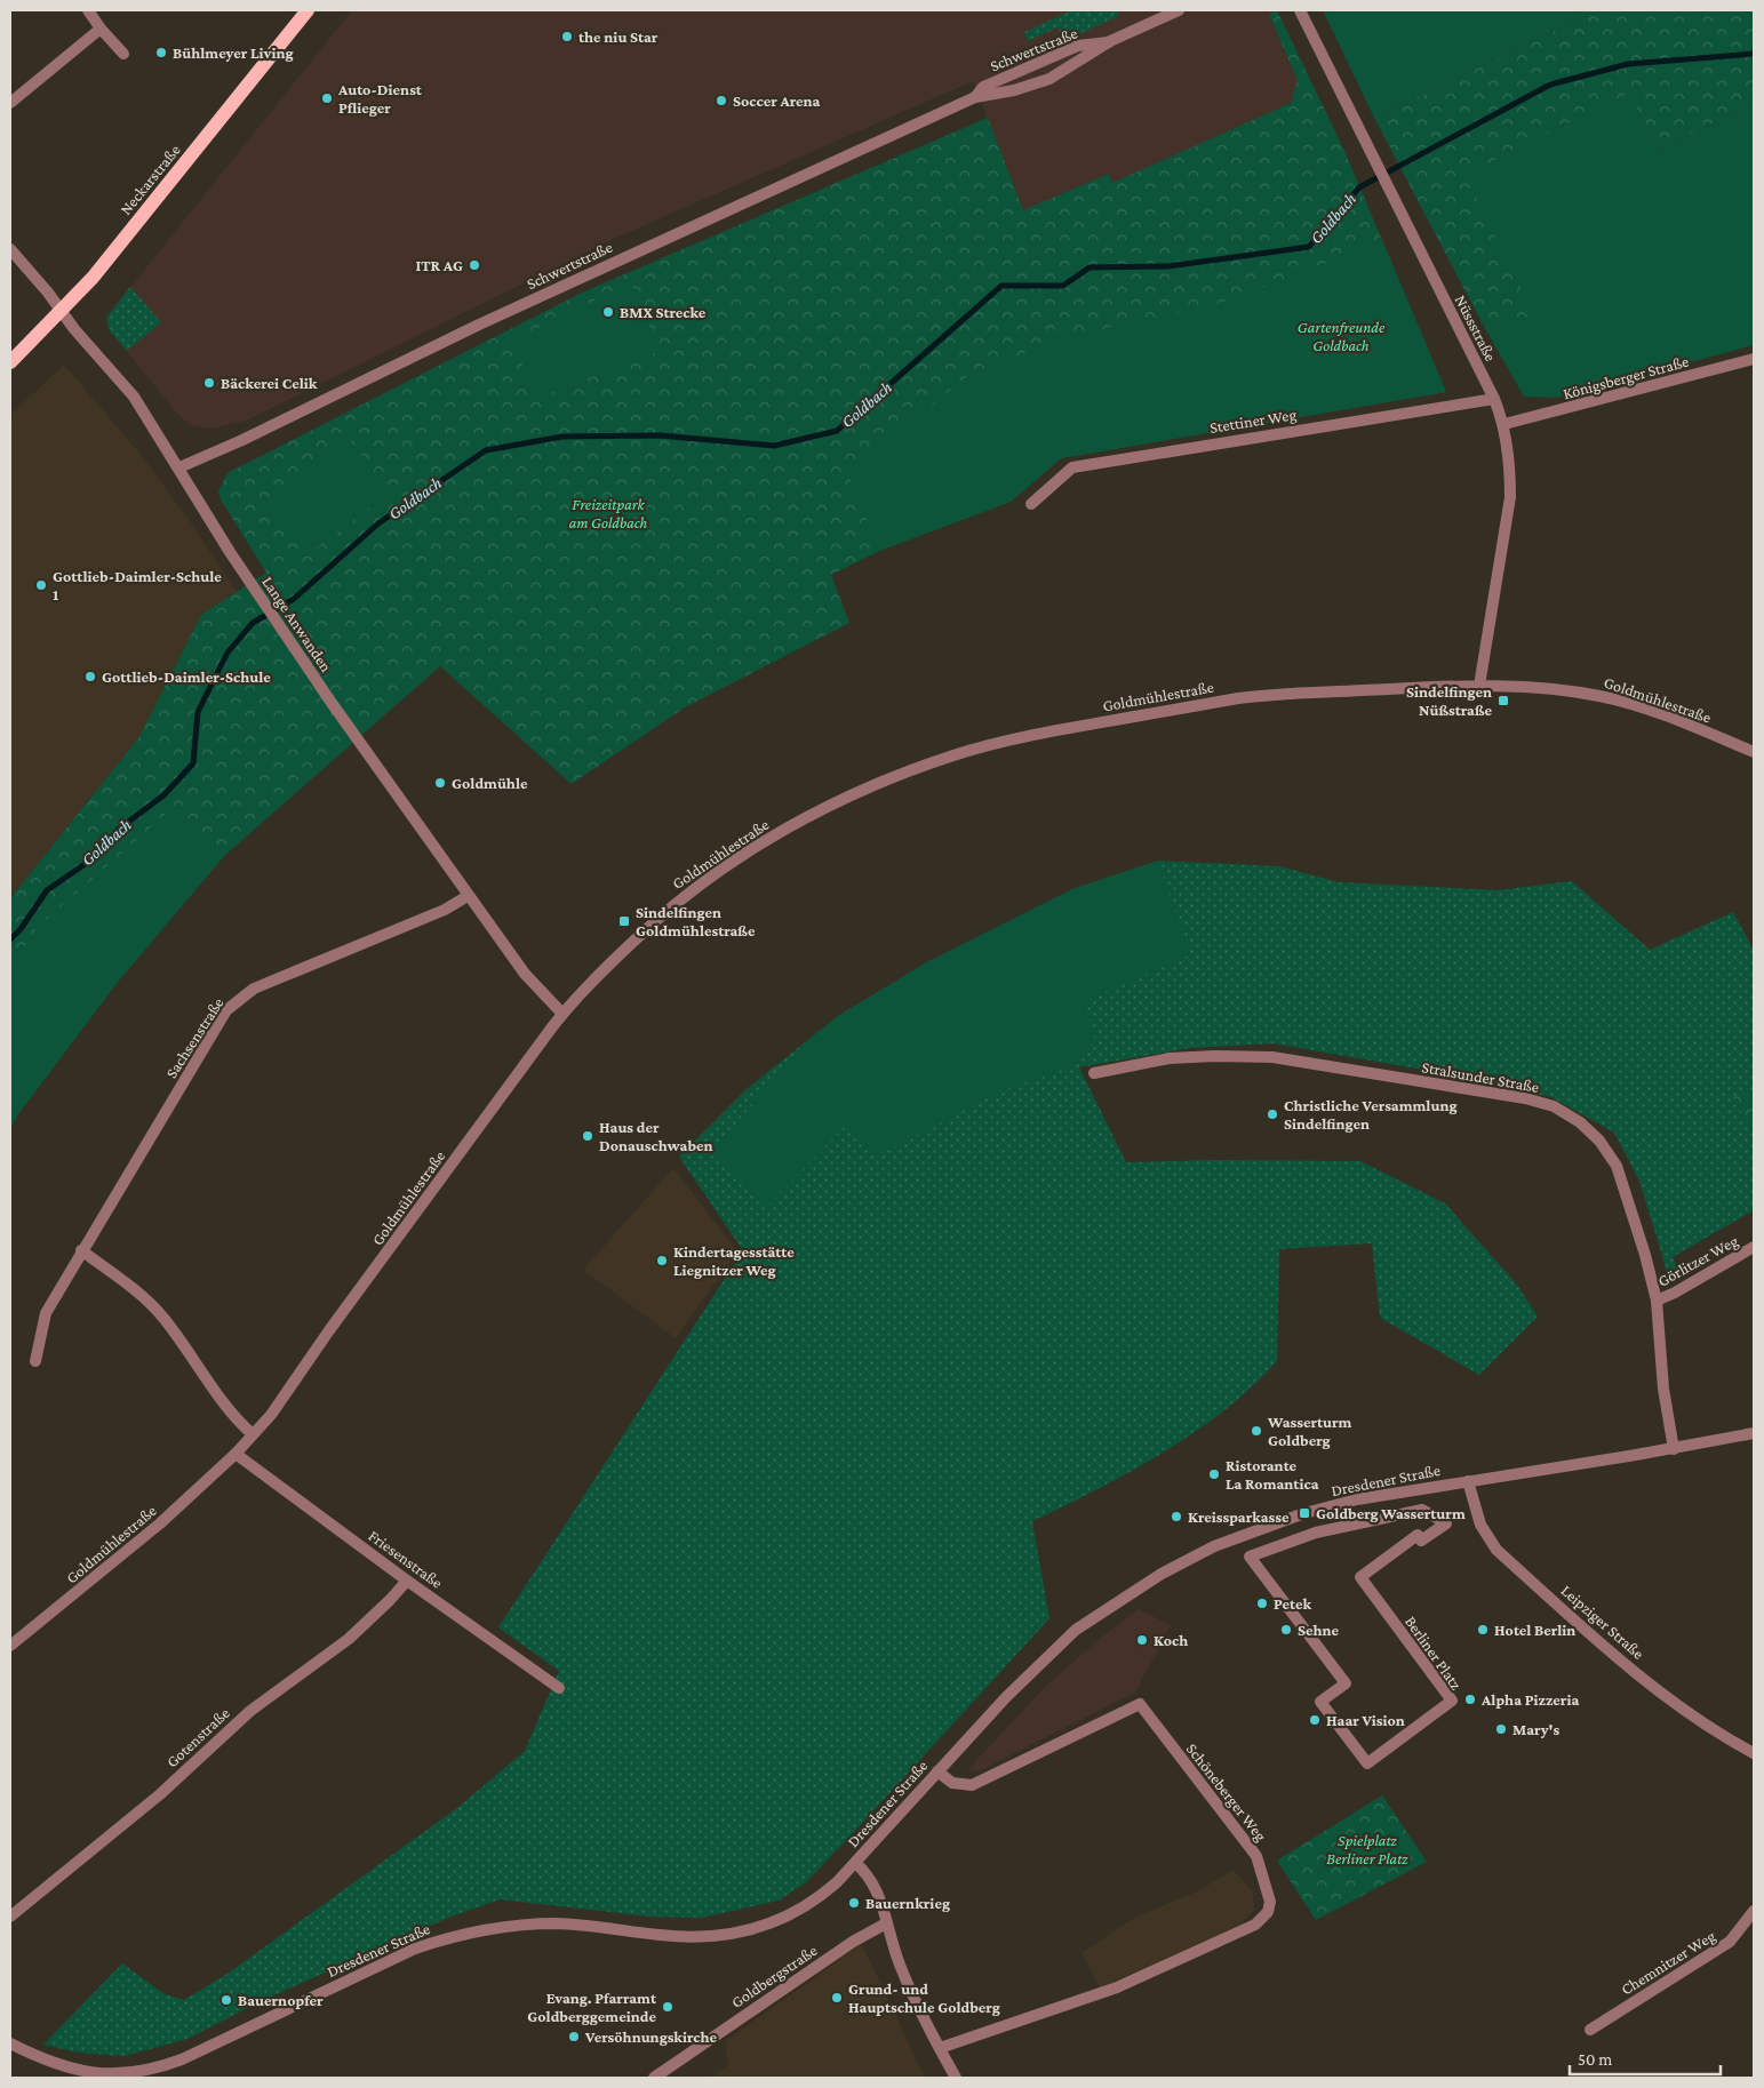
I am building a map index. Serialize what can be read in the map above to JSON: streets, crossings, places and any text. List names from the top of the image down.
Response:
{
  "streets": {
    "main road": ["Neckarstraße"],
    "street": [
      "Schwertstraße",
      "Nüssstraße",
      "Königsberger Straße",
      "Stettiner Weg",
      "Lange Anwanden",
      "Goldmühlestraße",
      "Sachsenstraße",
      "Stralsunder Straße",
      "Görlitzer Weg",
      "Dresdener Straße",
      "Friesenstraße",
      "Leipziger Straße",
      "Berliner Platz",
      "Gotenstraße",
      "Schöneberger Weg",
      "Chemnitzer Weg",
      "Goldbergstraße"
    ]
  },
  "crossings": [
    ["Schwertstraße", "Lange Anwanden"],
    ["Neckarstraße", "Lange Anwanden"],
    ["Nüssstraße", "Königsberger Straße"],
    ["Nüssstraße", "Stettiner Weg"],
    ["Nüssstraße", "Goldmühlestraße"],
    ["Lange Anwanden", "Goldmühlestraße"],
    ["Lange Anwanden", "Sachsenstraße"],
    ["Goldmühlestraße", "Friesenstraße"],
    ["Stralsunder Straße", "Görlitzer Weg"],
    ["Stralsunder Straße", "Dresdener Straße"],
    ["Dresdener Straße", "Leipziger Straße"],
    ["Dresdener Straße", "Schöneberger Weg"],
    ["Friesenstraße", "Gotenstraße"]
  ],
  "water": ["Goldbach"],
  "parks": ["Gartenfreunde Goldbach", "Freizeitpark am Goldbach", "Spielplatz Berliner Platz"],
  "places": {
    "other": [
      "the niu Star",
      "Bühlmeyer Living",
      "Auto-Dienst Pflieger",
      "Soccer Arena",
      "ITR AG",
      "BMX Strecke",
      "Bäckerei Celik",
      "Gottlieb-Daimler-Schule 1",
      "Gottlieb-Daimler-Schule",
      "Goldmühle",
      "Christliche Versammlung Sindelfingen",
      "Haus der Donauschwaben",
      "Kindertagesstätte Liegnitzer Weg",
      "Wasserturm Goldberg",
      "Ristorante La Romantica",
      "Kreissparkasse",
      "Petek",
      "Sehne",
      "Hotel Berlin",
      "Koch",
      "Alpha Pizzeria",
      "Haar Vision",
      "Mary's",
      "Bauernkrieg",
      "Grund- und Hauptschule Goldberg",
      "Bauernopfer",
      "Evang. Pfarramt Goldberggemeinde",
      "Versöhnungskirche"
    ],
    "transit": ["Sindelfingen Nüßstraße", "Sindelfingen Goldmühlestraße", "Goldberg Wasserturm"]
  },
  "scale_bar": "50 m"
}
